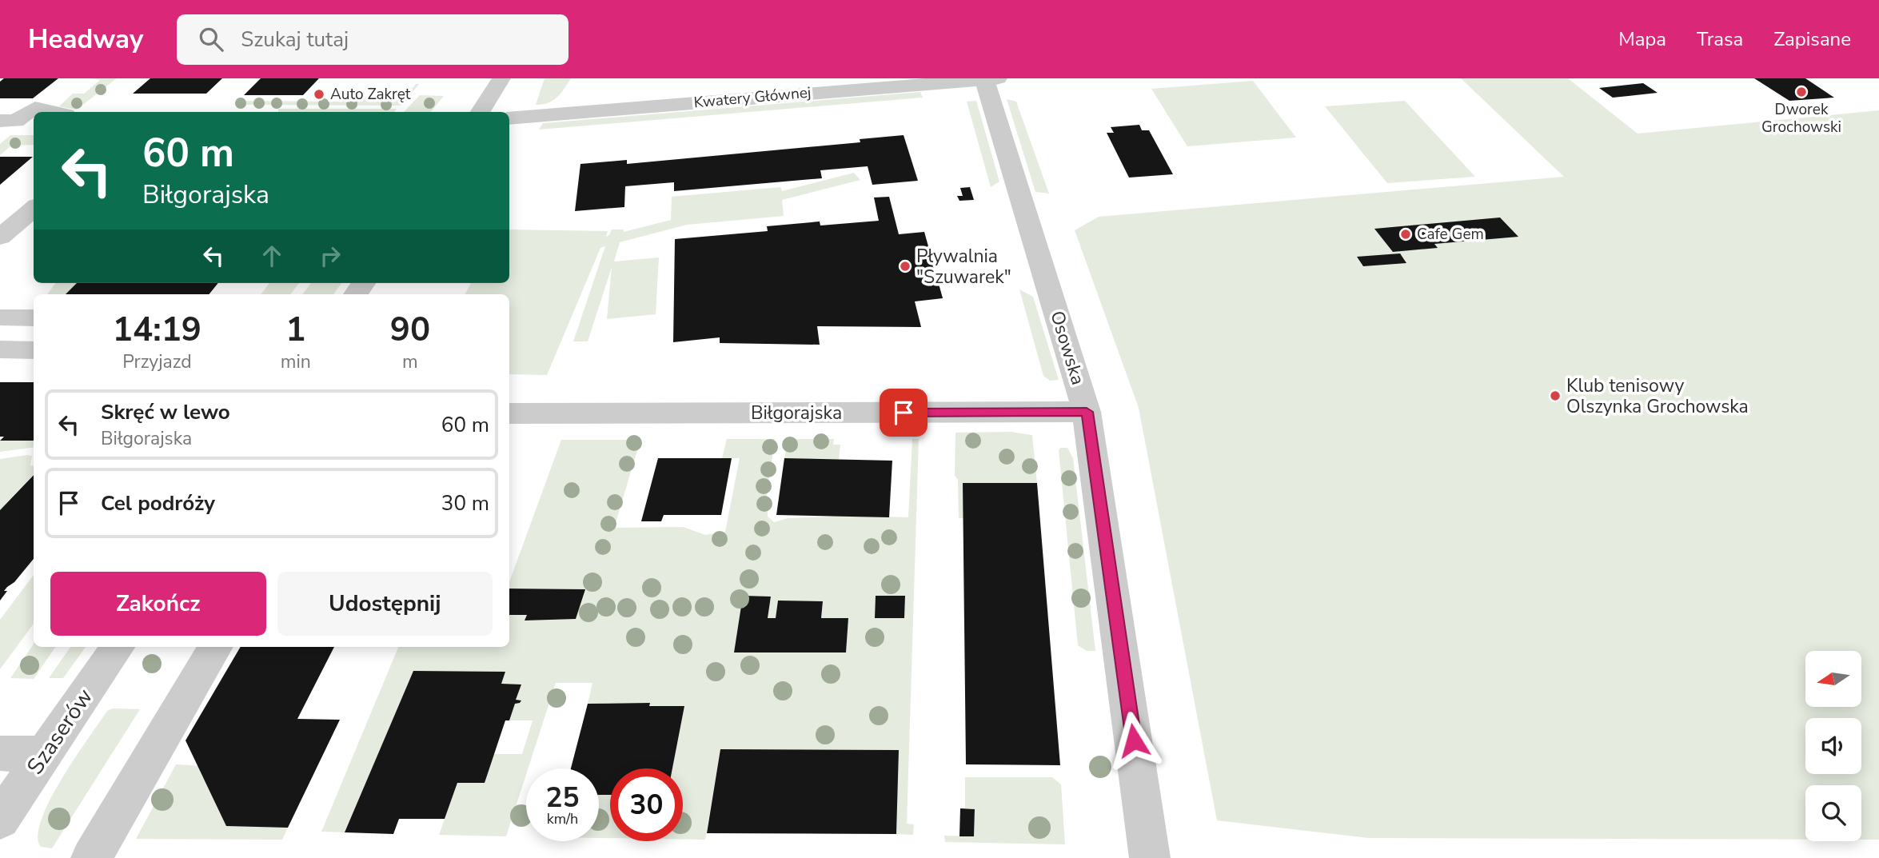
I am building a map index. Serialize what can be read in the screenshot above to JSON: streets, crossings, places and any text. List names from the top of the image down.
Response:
{
  "streets": {
    "street": [
      "Kwatery Głównej",
      "Osowska",
      "Biłgorajska",
      "Szaserów"
    ]
  },
  "crossings": [
    ["Kwatery Głównej", "Osowska"],
    ["Osowska", "Biłgorajska"]
  ],
  "places": [
    "Dworek Grochowski",
    "Auto Zakręt",
    "Cafe Gem",
    "Pływalnia \"Szuwarek\"",
    "Klub tenisowy Olszynka Grochowska"
  ],
  "north": "left",
  "page": {
    "header": "Headway",
    "search": "Szukaj tutaj",
    "nav": ["Mapa", "Trasa", "Zapisane"],
    "turn": ["60 m", "Biłgorajska"],
    "eta": [
      "14:19",
      "Przyjazd",
      "1",
      "min",
      "90",
      "m"
    ],
    "list": [
      {
        "name": "Skręć w lewo",
        "note": "Biłgorajska",
        "value": "60 m"
      },
      {
        "name": "Cel podróży",
        "value": "30 m"
      }
    ],
    "buttons": ["Zakończ", "Udostępnij"],
    "speed": "25 km/h",
    "limit": "30"
  }
}
